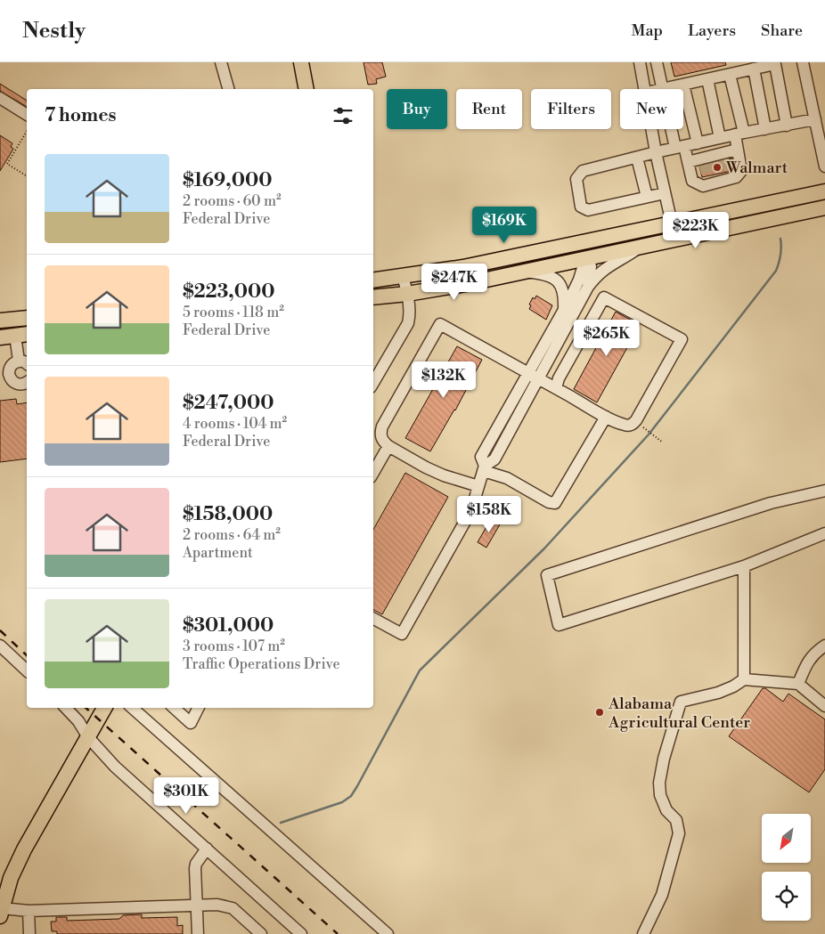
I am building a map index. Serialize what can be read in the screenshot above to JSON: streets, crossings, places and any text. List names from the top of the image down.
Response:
{
  "places": ["Walmart", "Alabama Agricultural Center"],
  "north": "bottom left",
  "page": {
    "header": "Nestly",
    "nav": ["Map", "Layers", "Share"],
    "chip": [
      "Buy",
      "Rent",
      "Filters",
      "New"
    ],
    "heading": "7 homes",
    "list": [
      {
        "name": "$169,000",
        "note": "2 rooms · 60 m² · Federal Drive"
      },
      {
        "name": "$223,000",
        "note": "5 rooms · 118 m² · Federal Drive"
      },
      {
        "name": "$247,000",
        "note": "4 rooms · 104 m² · Federal Drive"
      },
      {
        "name": "$158,000",
        "note": "2 rooms · 64 m² · Apartment"
      },
      {
        "name": "$301,000",
        "note": "3 rooms · 107 m² · Traffic Operations Drive"
      }
    ],
    "price": [
      "$169K",
      "$223K",
      "$247K",
      "$265K",
      "$132K",
      "$158K",
      "$301K"
    ]
  }
}
